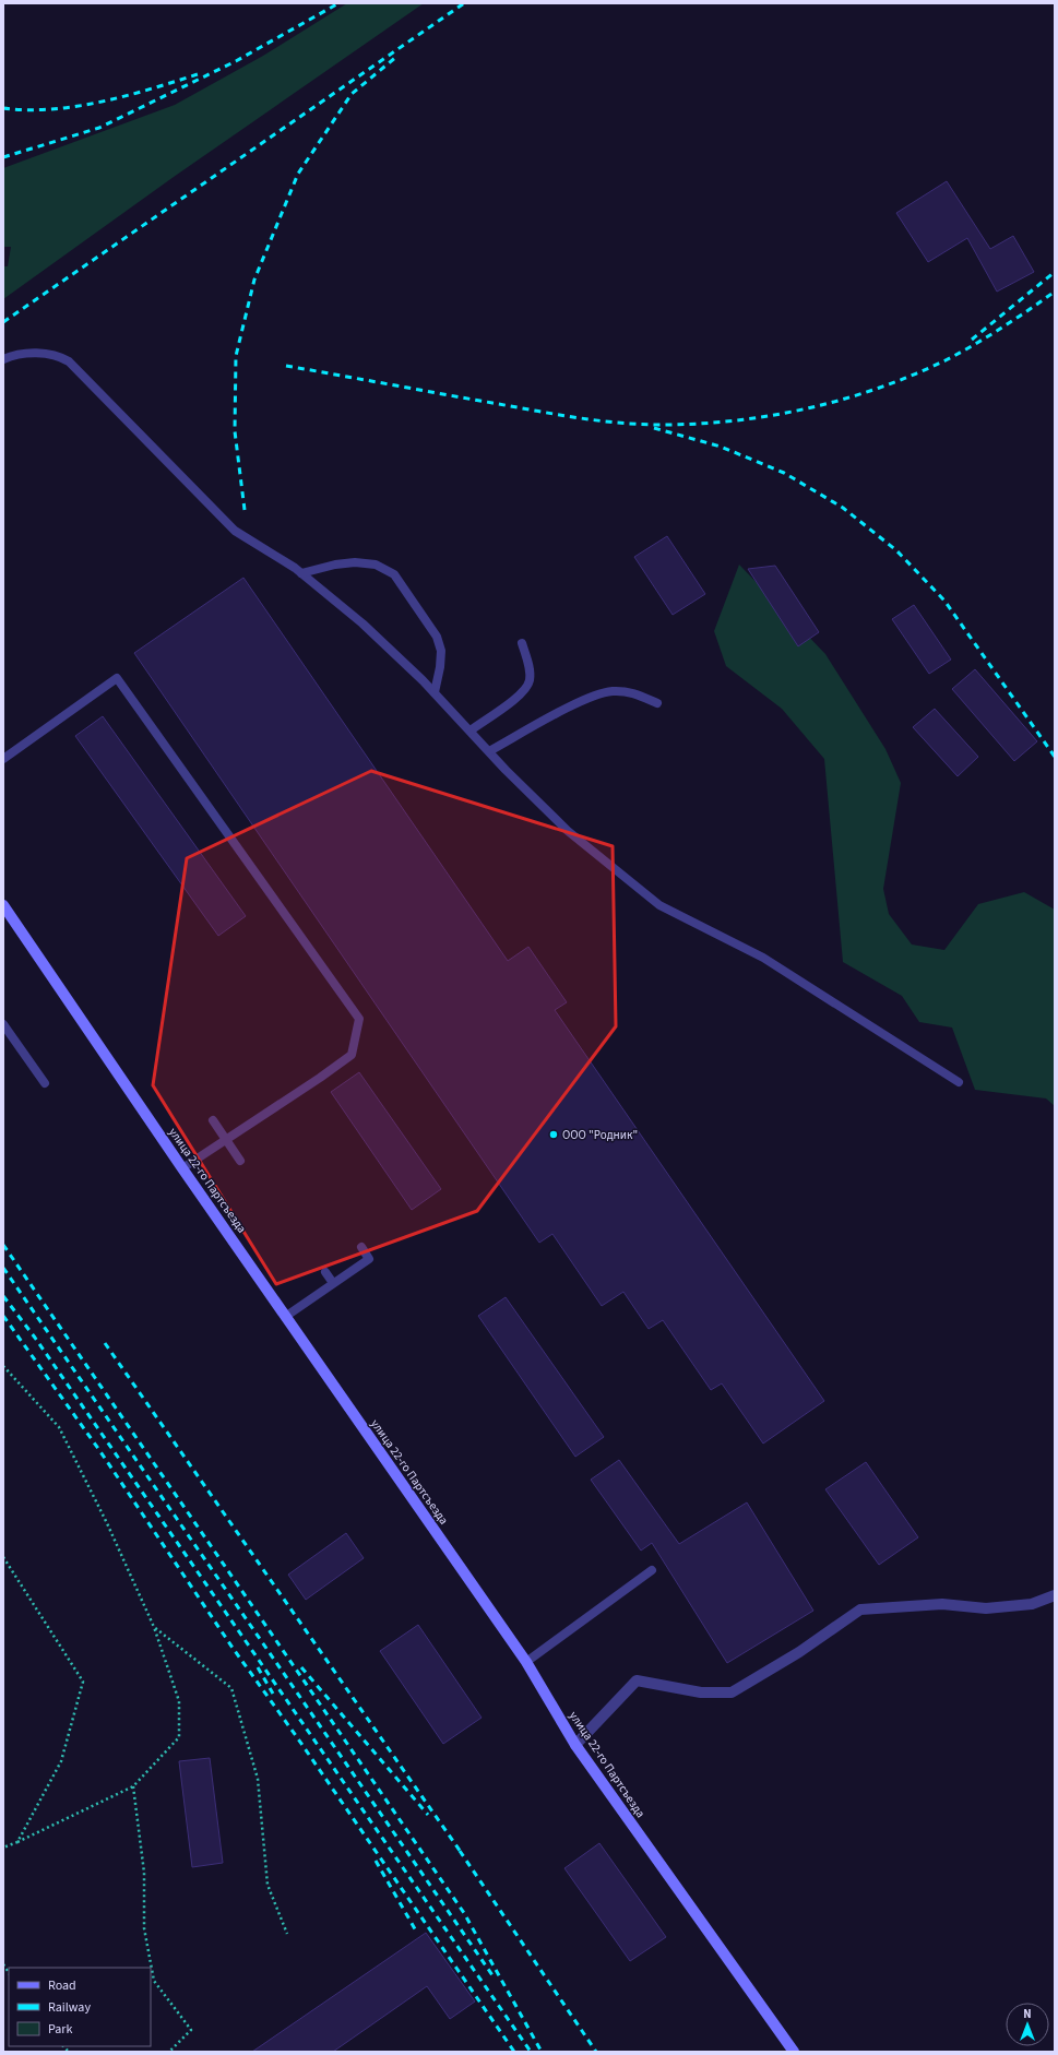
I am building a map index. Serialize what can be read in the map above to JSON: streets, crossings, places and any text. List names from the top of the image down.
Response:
{
  "streets": {
    "street": ["улица 22-го Партсъезда"]
  },
  "places": ["ООО \"Родник\""],
  "legend": ["Road", "Railway", "Park"],
  "north": "top"
}
